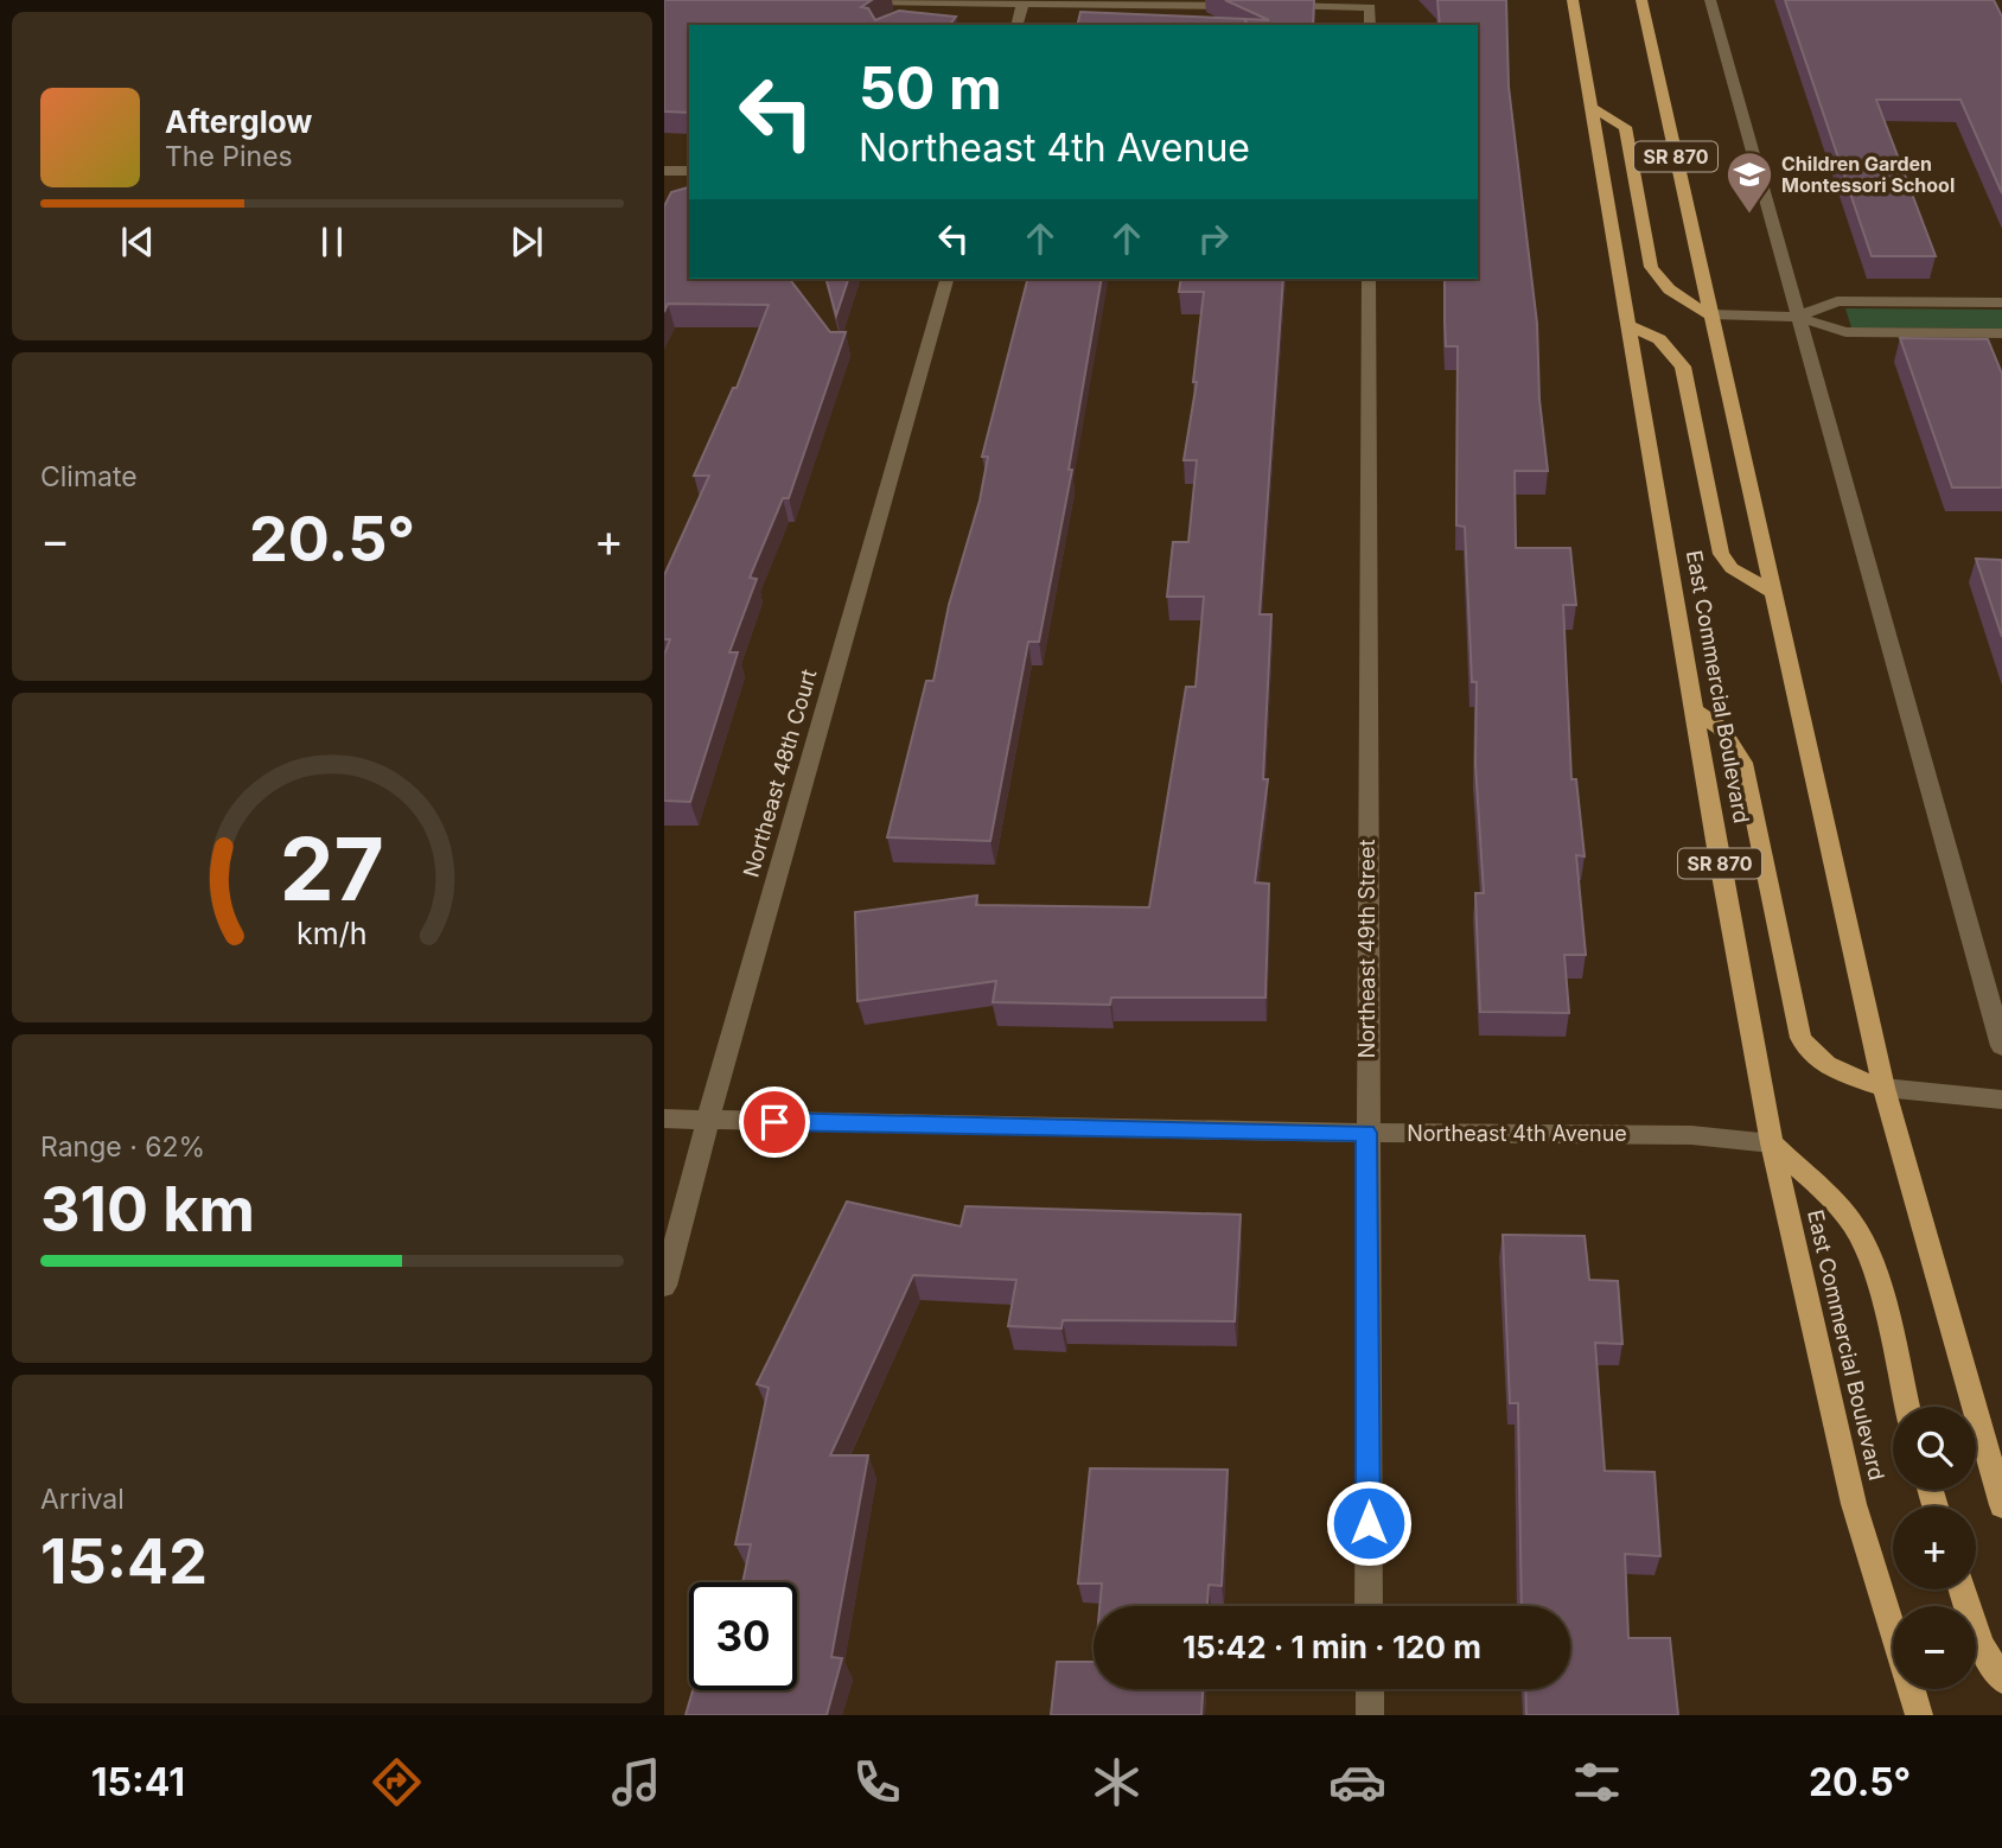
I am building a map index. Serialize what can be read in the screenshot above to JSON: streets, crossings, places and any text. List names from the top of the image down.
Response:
{
  "streets": {
    "main road": ["SR 870", "East Commercial Boulevard"],
    "street": ["Northeast 48th Court", "Northeast 49th Street", "Northeast 4th Avenue"]
  },
  "crossings": [
    ["East Commercial Boulevard", "Northeast 4th Avenue"],
    ["Northeast 48th Court", "Northeast 4th Avenue"],
    ["Northeast 49th Street", "Northeast 4th Avenue"]
  ],
  "places": {
    "school or university": ["Children Garden Montessori School"]
  },
  "page": {
    "turn": ["50 m", "Northeast 4th Avenue"],
    "song": ["Afterglow", "The Pines"],
    "tile": [
      "Climate",
      ["Range · 62%", "310 km"],
      ["Arrival", "15:42"]
    ],
    "heat": ["−", "20.5°", "+"],
    "map_buttons": ["+", "−"],
    "limit": "30",
    "trip": "15:42 · 1 min · 120 m",
    "tabs": ["15:41", "20.5°"],
    "gauge": ["27", "km/h"]
  }
}
